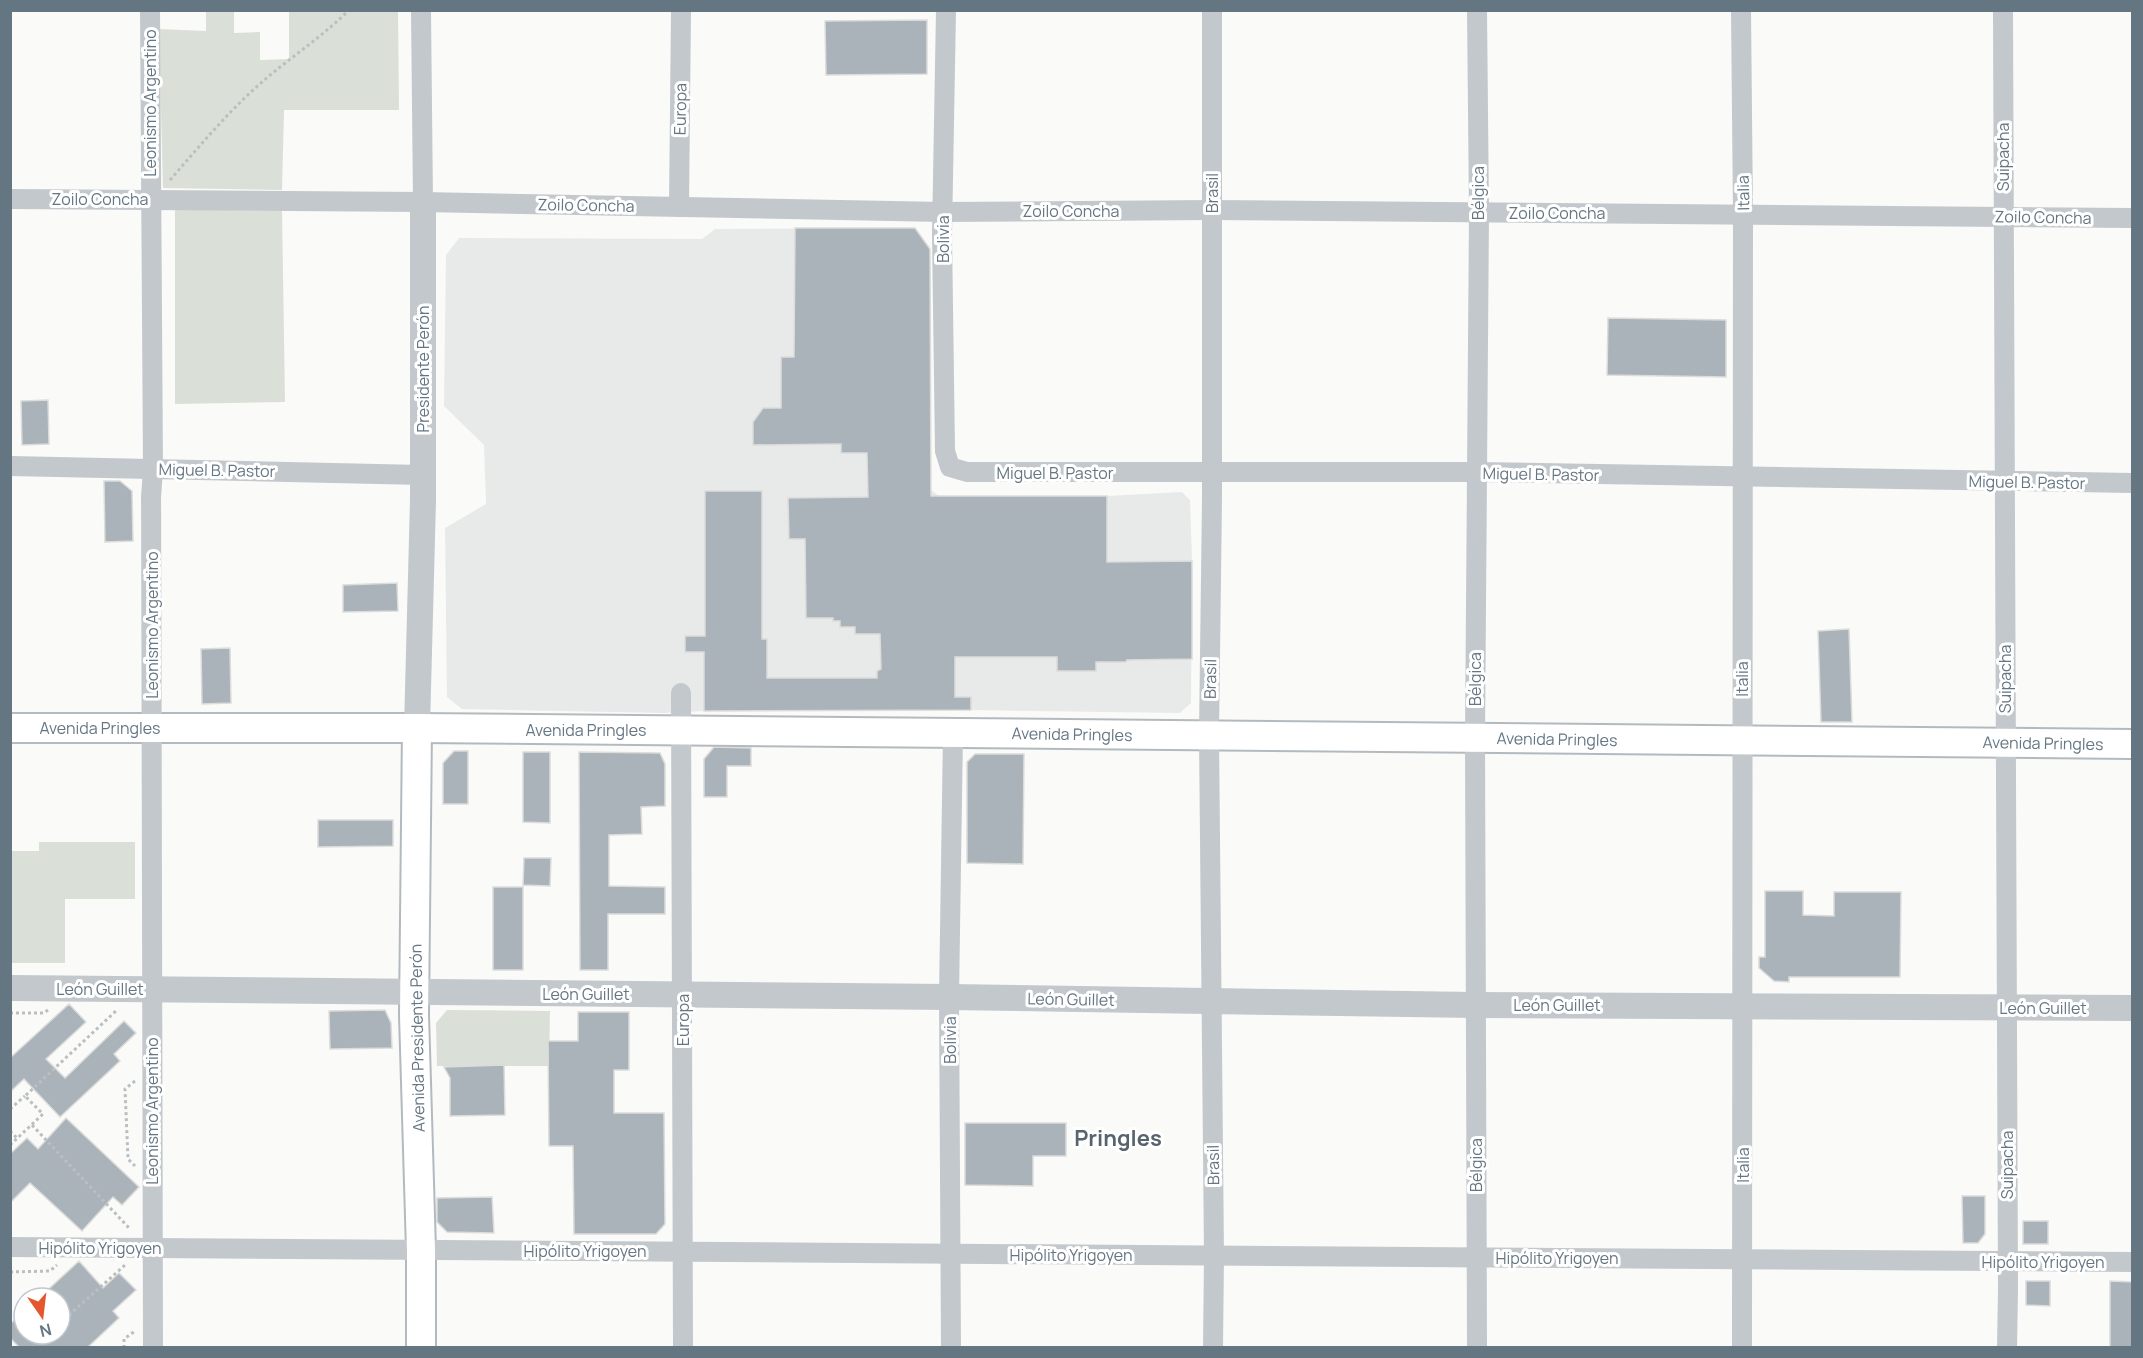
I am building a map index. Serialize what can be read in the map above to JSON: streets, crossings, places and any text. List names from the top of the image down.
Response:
{
  "streets": {
    "main road": ["Avenida Pringles", "Avenida Presidente Perón"],
    "street": [
      "Leonismo Argentino",
      "Europa",
      "Suipacha",
      "Brasil",
      "Bélgica",
      "Italia",
      "Zoilo Concha",
      "Bolivia",
      "Presidente Perón",
      "Miguel B. Pastor",
      "León Guillet",
      "Hipólito Yrigoyen"
    ]
  },
  "crossings": [
    ["Leonismo Argentino", "Zoilo Concha"],
    ["Leonismo Argentino", "Miguel B. Pastor"],
    ["Leonismo Argentino", "Avenida Pringles"],
    ["Leonismo Argentino", "León Guillet"],
    ["Leonismo Argentino", "Hipólito Yrigoyen"],
    ["Europa", "Zoilo Concha"],
    ["Europa", "Avenida Pringles"],
    ["Europa", "León Guillet"],
    ["Europa", "Hipólito Yrigoyen"],
    ["Suipacha", "Zoilo Concha"],
    ["Suipacha", "Miguel B. Pastor"],
    ["Suipacha", "Avenida Pringles"],
    ["Suipacha", "León Guillet"],
    ["Suipacha", "Hipólito Yrigoyen"],
    ["Brasil", "Zoilo Concha"],
    ["Brasil", "Miguel B. Pastor"],
    ["Brasil", "Avenida Pringles"],
    ["Brasil", "León Guillet"],
    ["Brasil", "Hipólito Yrigoyen"],
    ["Bélgica", "Zoilo Concha"],
    ["Bélgica", "Miguel B. Pastor"],
    ["Bélgica", "Avenida Pringles"],
    ["Bélgica", "León Guillet"],
    ["Bélgica", "Hipólito Yrigoyen"],
    ["Italia", "Zoilo Concha"],
    ["Italia", "Miguel B. Pastor"],
    ["Italia", "Avenida Pringles"],
    ["Italia", "León Guillet"],
    ["Italia", "Hipólito Yrigoyen"],
    ["Zoilo Concha", "Bolivia"],
    ["Zoilo Concha", "Presidente Perón"],
    ["Bolivia", "Miguel B. Pastor"],
    ["Bolivia", "Avenida Pringles"],
    ["Bolivia", "León Guillet"],
    ["Bolivia", "Hipólito Yrigoyen"],
    ["Presidente Perón", "Miguel B. Pastor"],
    ["Presidente Perón", "Avenida Pringles"],
    ["Presidente Perón", "Avenida Presidente Perón"],
    ["Avenida Pringles", "Avenida Presidente Perón"],
    ["León Guillet", "Avenida Presidente Perón"],
    ["Avenida Presidente Perón", "Hipólito Yrigoyen"]
  ],
  "districts": ["Pringles"],
  "north": "bottom"
}
